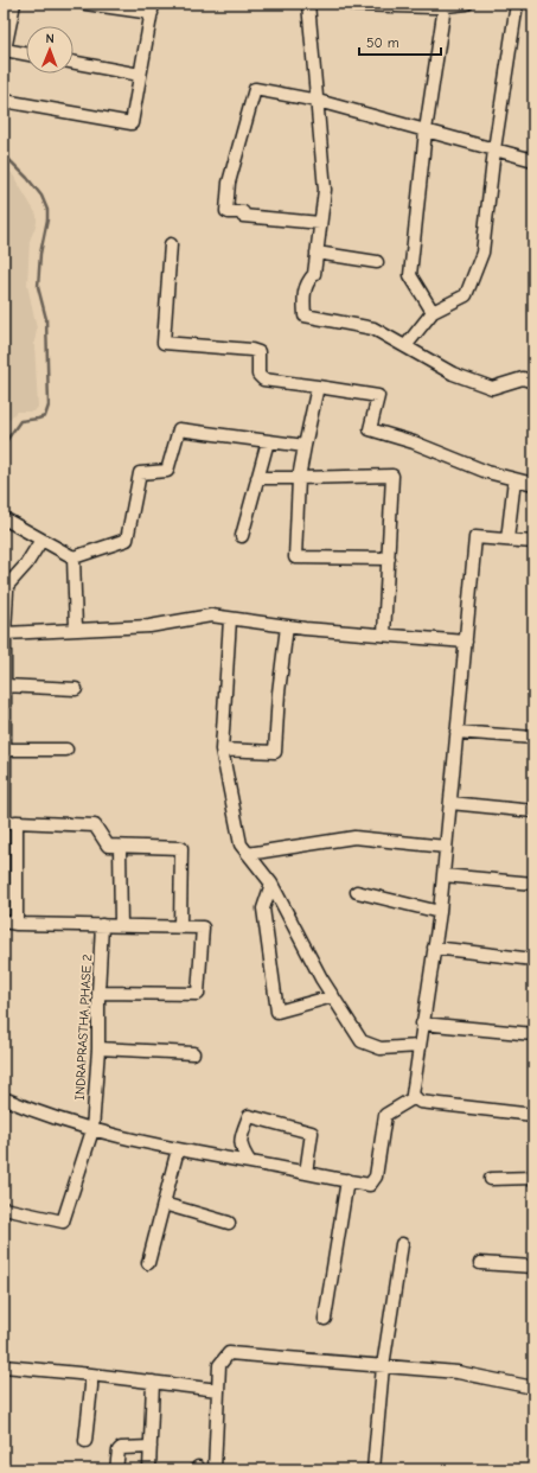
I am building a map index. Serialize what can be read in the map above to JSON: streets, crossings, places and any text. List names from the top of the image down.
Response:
{
  "streets": {
    "street": ["INDRAPRASTHA PHASE 2"]
  },
  "scale_bar": "50 m",
  "north": "top"
}
